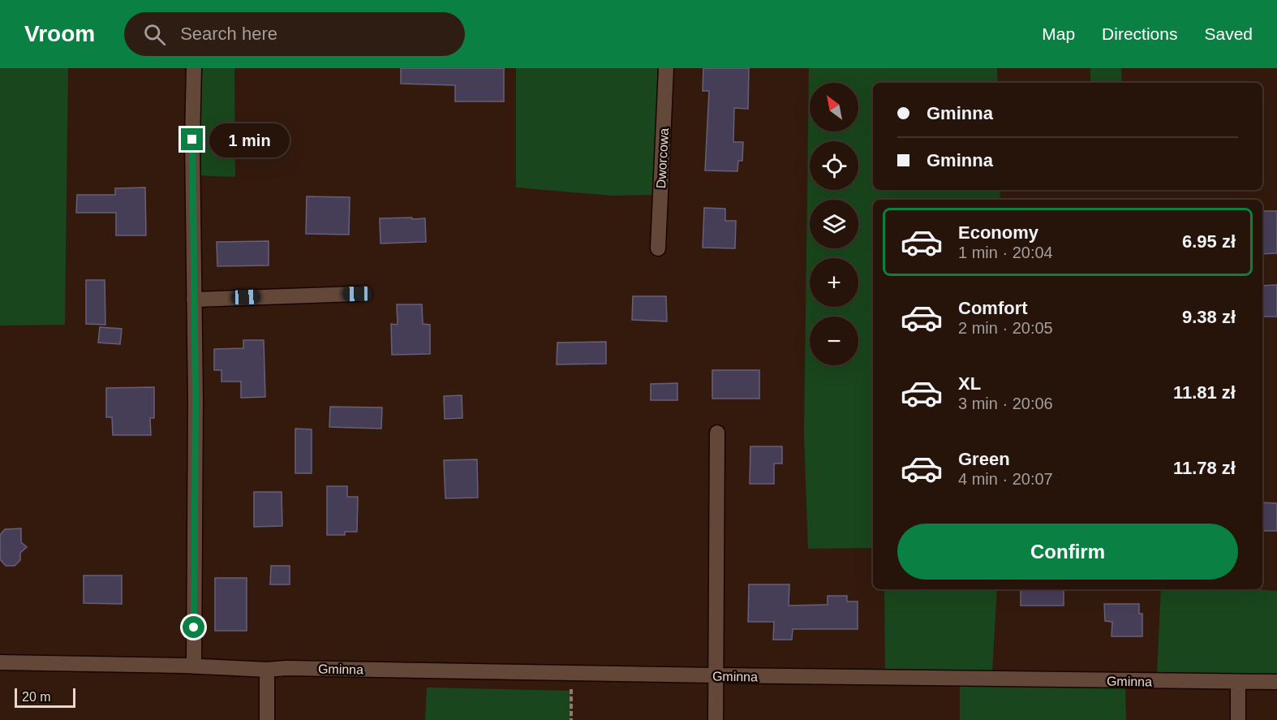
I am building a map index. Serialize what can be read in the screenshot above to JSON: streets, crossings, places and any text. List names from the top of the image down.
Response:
{
  "streets": {
    "street": ["Dworcowa", "Gminna"]
  },
  "scale_bar": "20 m",
  "north": "top left",
  "page": {
    "header": "Vroom",
    "search": "Search here",
    "nav": ["Map", "Directions", "Saved"],
    "map_buttons": ["+", "−"],
    "banner": ["Gminna", "Gminna"],
    "bubble": "1 min",
    "list": [
      {
        "name": "Economy",
        "note": "1 min · 20:04",
        "value": "6.95 zł"
      },
      {
        "name": "Comfort",
        "note": "2 min · 20:05",
        "value": "9.38 zł"
      },
      {
        "name": "XL",
        "note": "3 min · 20:06",
        "value": "11.81 zł"
      },
      {
        "name": "Green",
        "note": "4 min · 20:07",
        "value": "11.78 zł"
      }
    ],
    "buttons": "Confirm",
    "scale": "20 m"
  }
}
